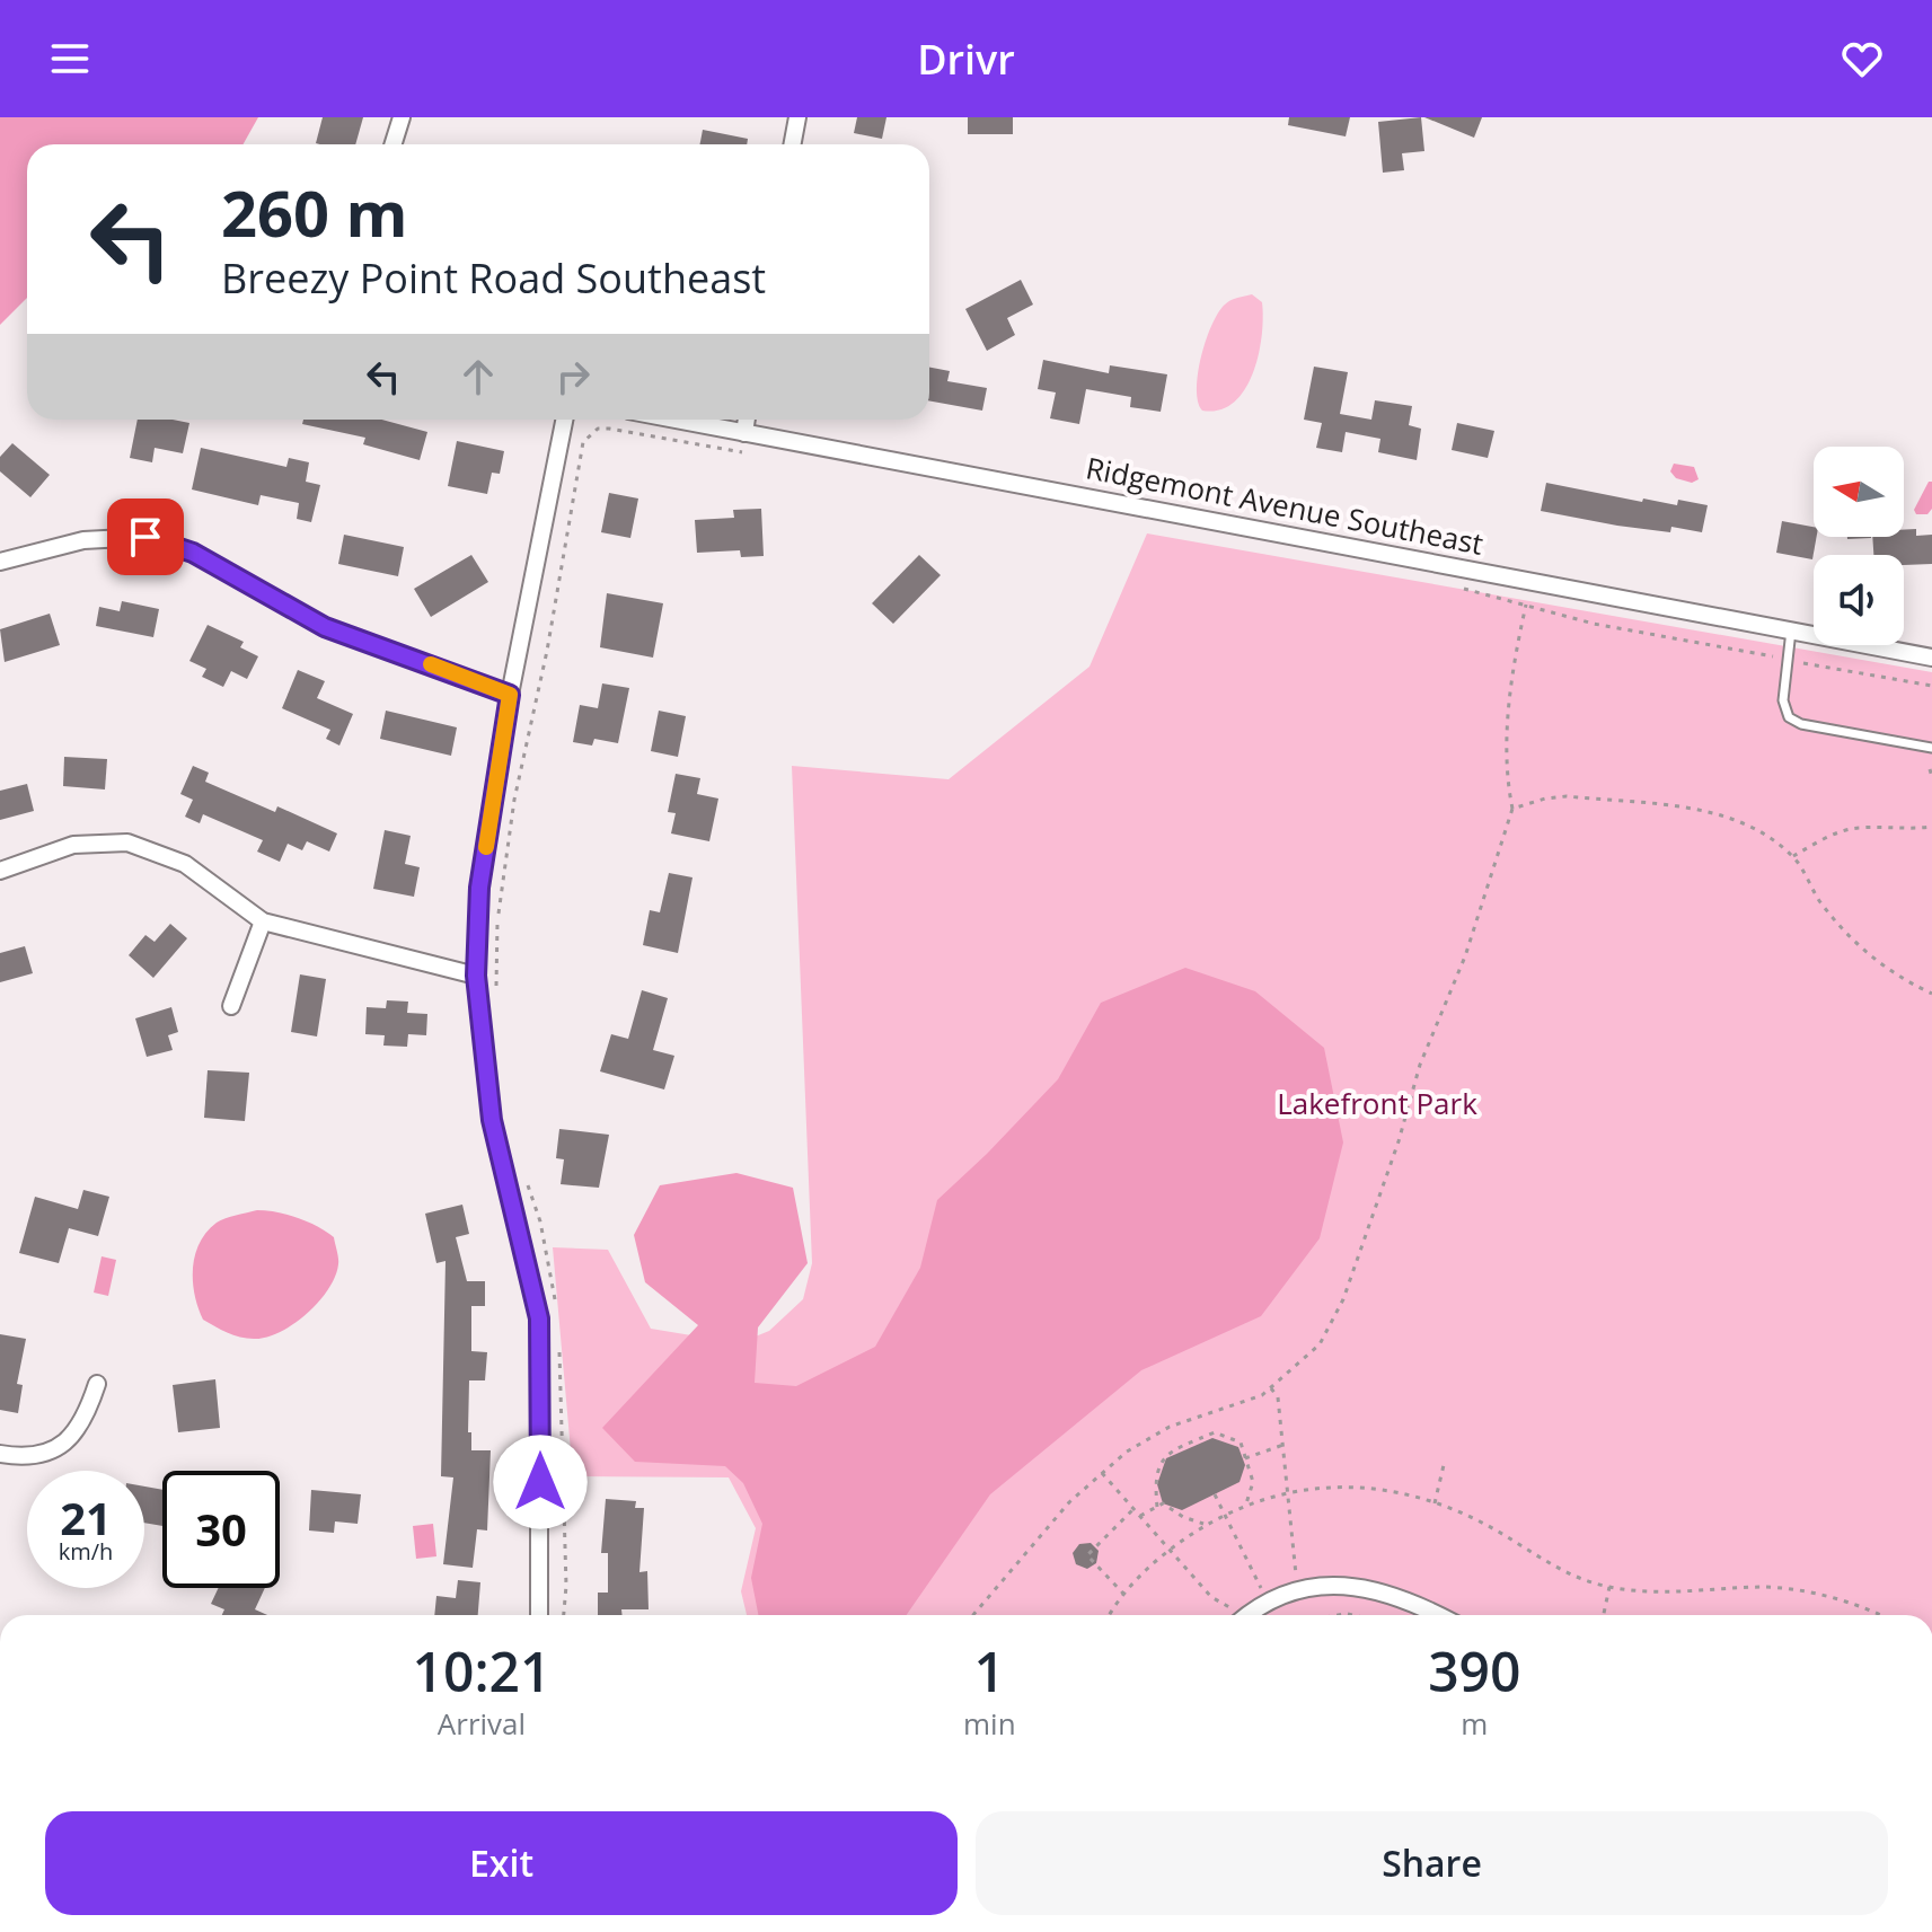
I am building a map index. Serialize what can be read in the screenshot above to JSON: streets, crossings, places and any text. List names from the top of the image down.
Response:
{
  "streets": {
    "street": ["Ridgemont Avenue Southeast"]
  },
  "parks": ["Lakefront Park"],
  "north": "left",
  "page": {
    "header": "Drivr",
    "turn": ["260 m", "Breezy Point Road Southeast"],
    "speed": "21 km/h",
    "limit": "30",
    "eta": [
      "10:21",
      "Arrival",
      "1",
      "min",
      "390",
      "m"
    ],
    "buttons": ["Exit", "Share"]
  }
}
